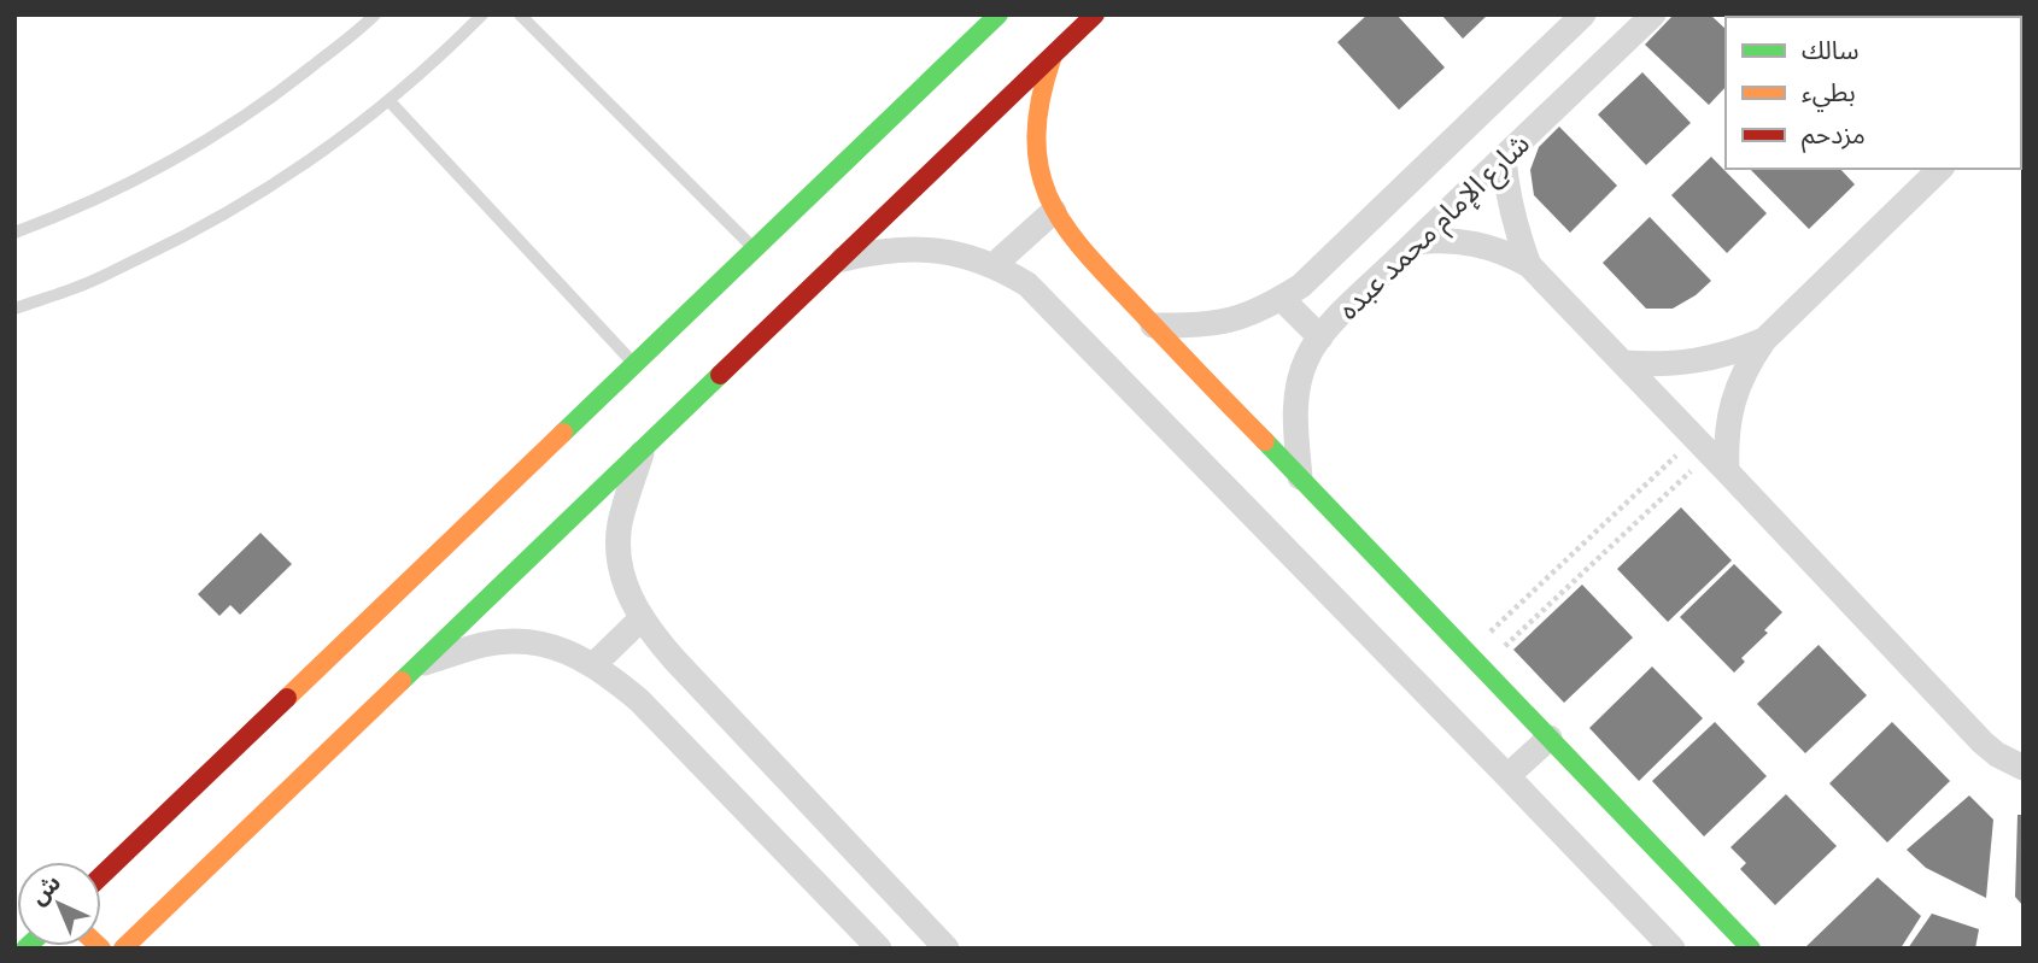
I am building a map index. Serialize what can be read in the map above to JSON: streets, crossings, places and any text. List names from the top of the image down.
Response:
{
  "streets": {
    "street": ["شارع الإمام محمد عبده"]
  },
  "legend": ["سالك", "بطيء", "مزدحم"],
  "north": "top left"
}
